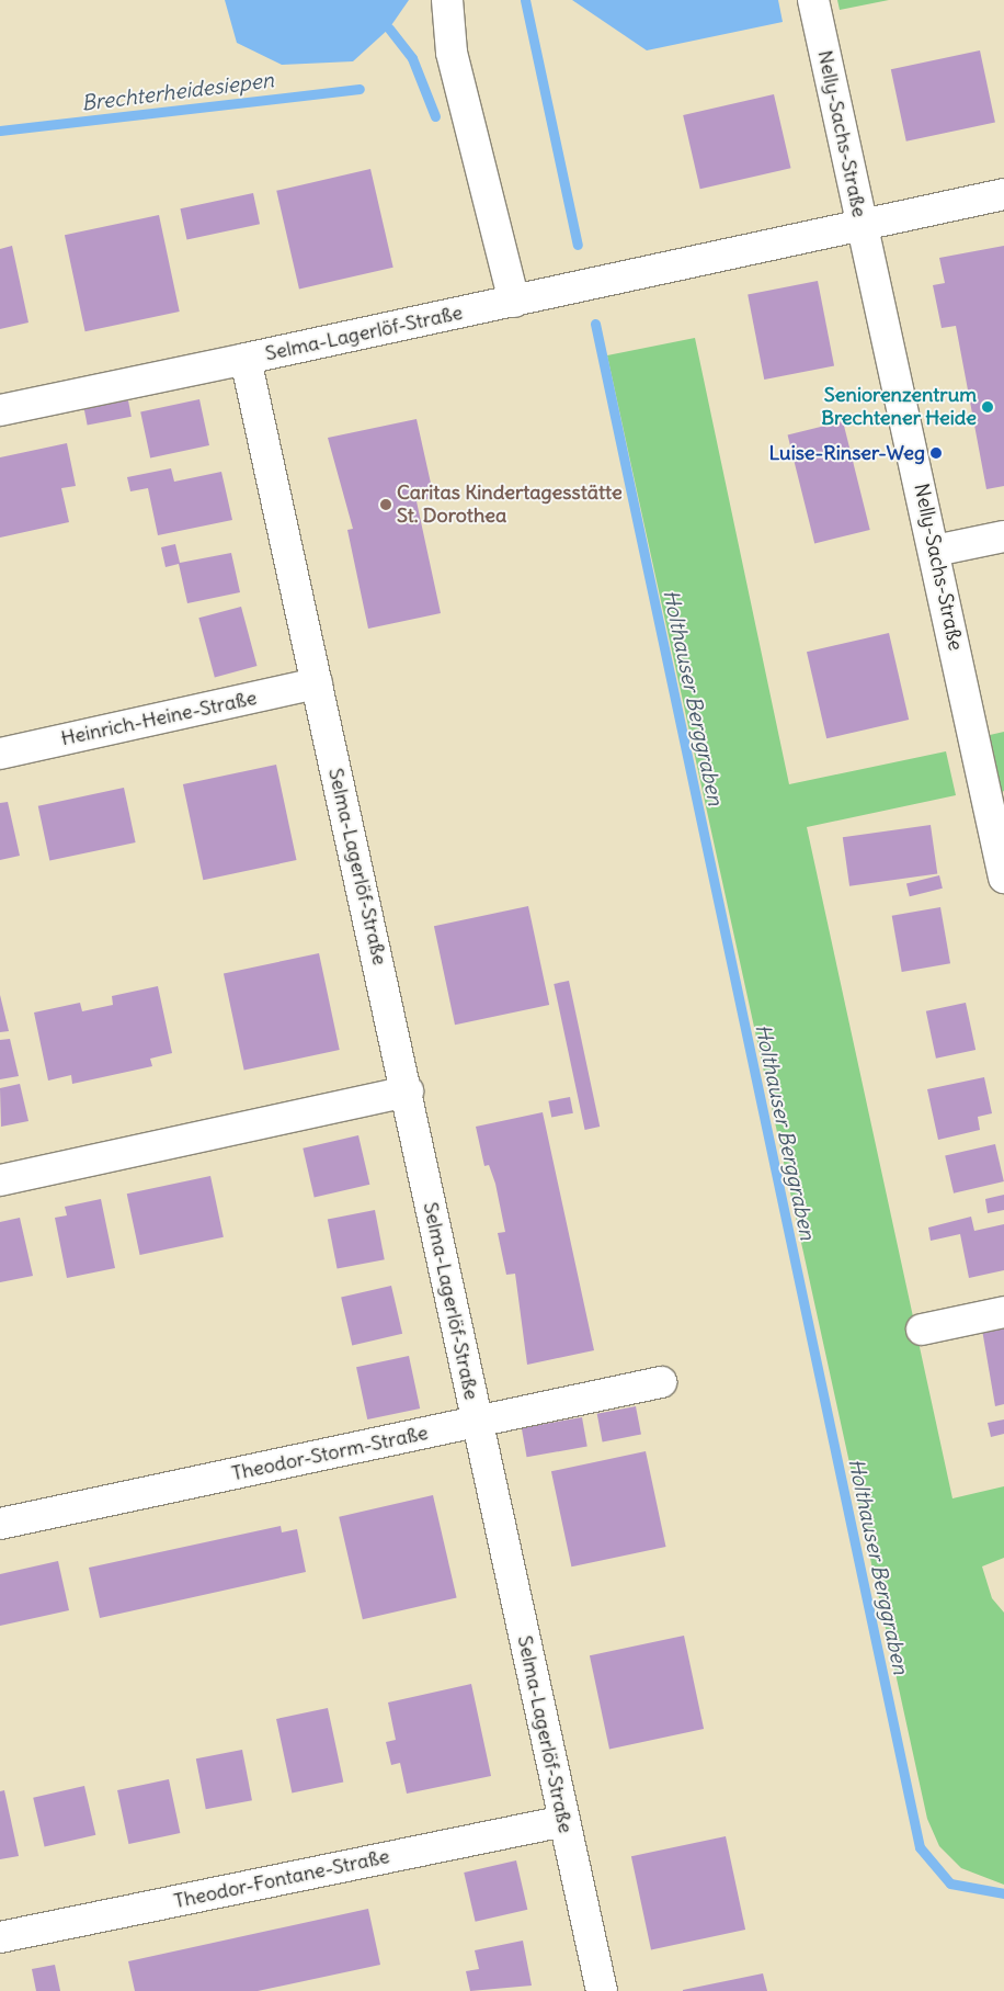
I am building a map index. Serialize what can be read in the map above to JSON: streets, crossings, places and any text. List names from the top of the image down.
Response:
{
  "streets": {
    "street": [
      "Nelly-Sachs-Straße",
      "Selma-Lagerlöf-Straße",
      "Heinrich-Heine-Straße",
      "Theodor-Storm-Straße",
      "Theodor-Fontane-Straße"
    ]
  },
  "crossings": [
    ["Nelly-Sachs-Straße", "Selma-Lagerlöf-Straße"],
    ["Selma-Lagerlöf-Straße", "Heinrich-Heine-Straße"],
    ["Selma-Lagerlöf-Straße", "Theodor-Storm-Straße"],
    ["Selma-Lagerlöf-Straße", "Theodor-Fontane-Straße"]
  ],
  "water": ["Brechterheidesiepen", "Holthauser Berggraben"],
  "places": ["Seniorenzentrum Brechtener Heide", "Luise-Rinser-Weg", "Caritas Kindertagesstätte St. Dorothea"]
}
